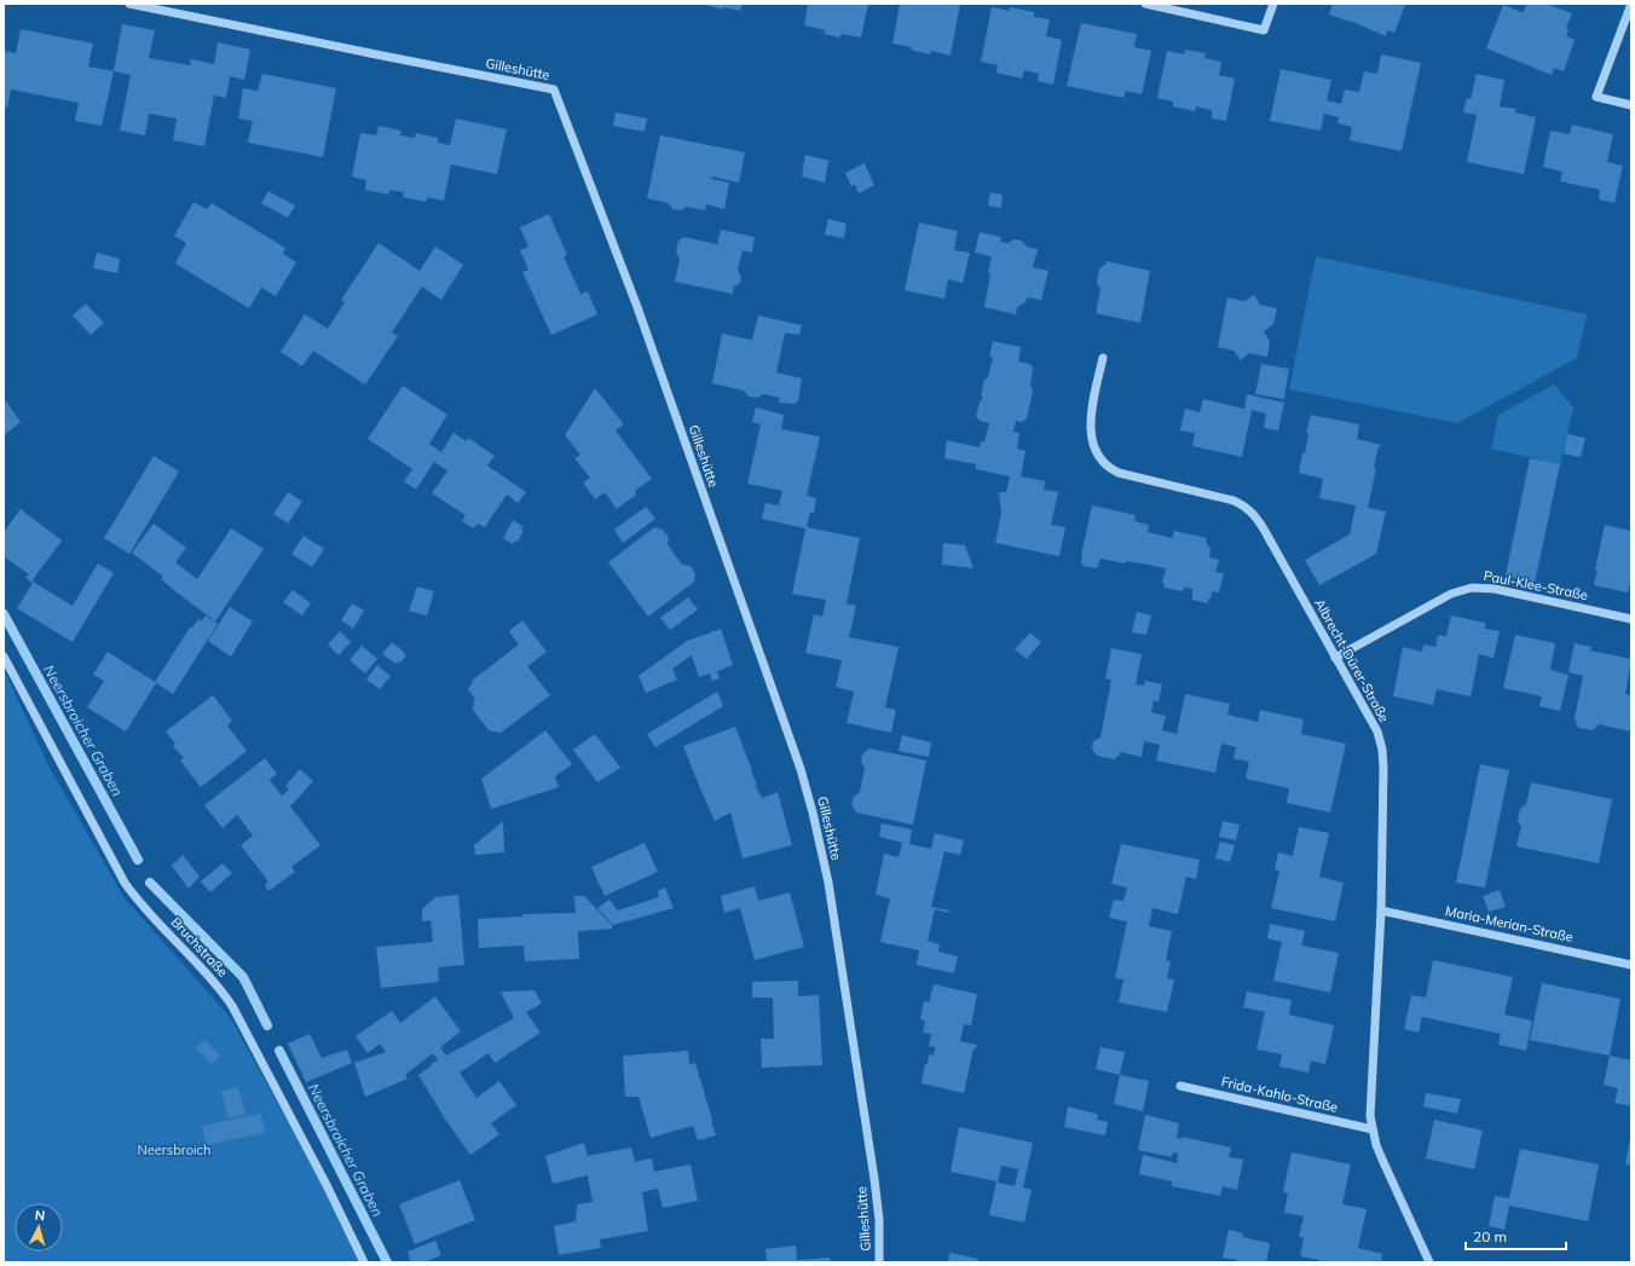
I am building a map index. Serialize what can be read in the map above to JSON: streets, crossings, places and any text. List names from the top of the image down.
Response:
{
  "streets": {
    "street": [
      "Gilleshütte",
      "Paul-Klee-Straße",
      "Albrecht-Dürer-Straße",
      "Maria-Merian-Straße",
      "Bruchstraße",
      "Frida-Kahlo-Straße"
    ]
  },
  "crossings": [
    ["Paul-Klee-Straße", "Albrecht-Dürer-Straße"],
    ["Albrecht-Dürer-Straße", "Maria-Merian-Straße"],
    ["Albrecht-Dürer-Straße", "Frida-Kahlo-Straße"]
  ],
  "water": ["Neersbroicher Graben"],
  "parks": ["Neersbroich"],
  "scale_bar": "20 m",
  "north": "top"
}
